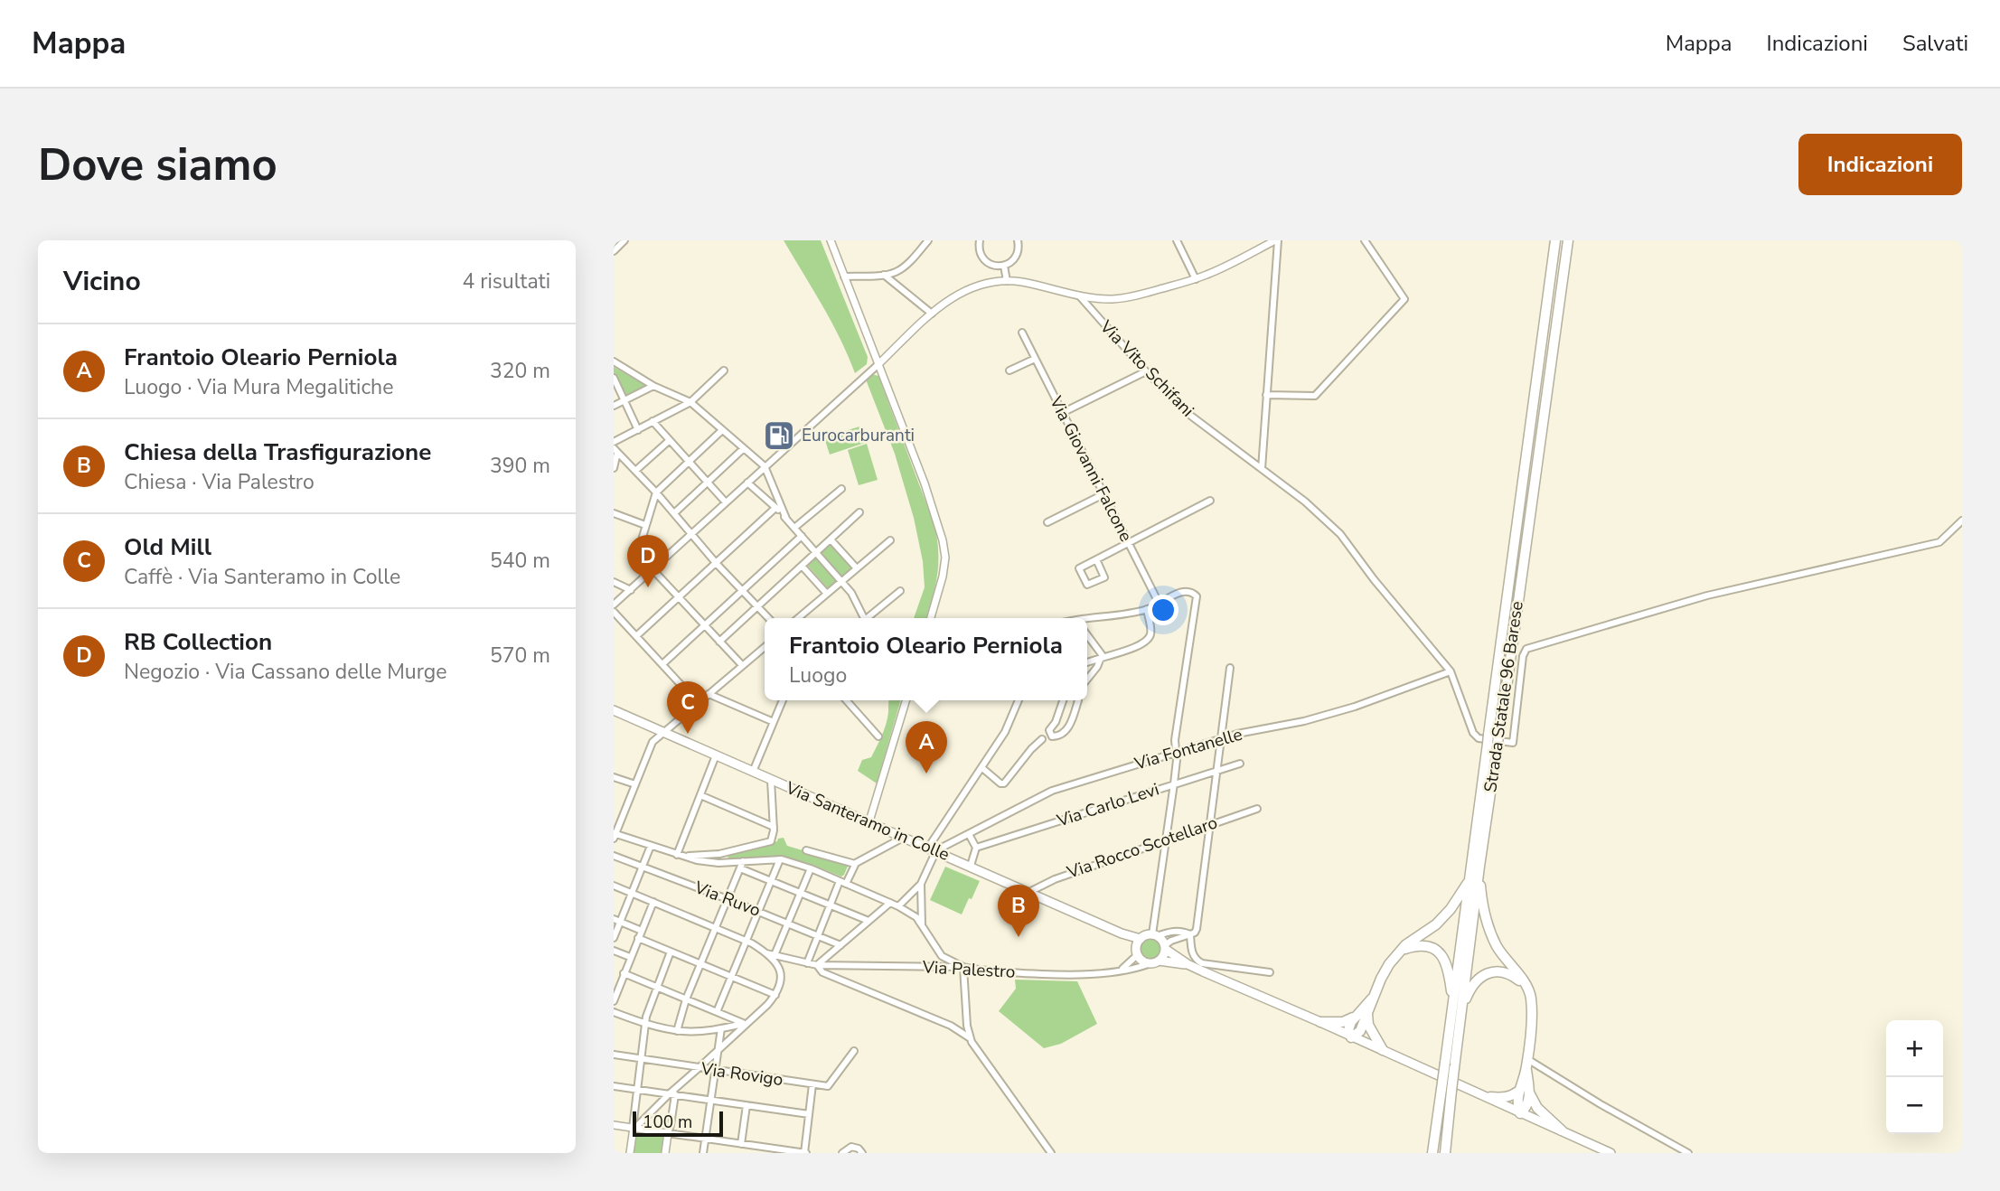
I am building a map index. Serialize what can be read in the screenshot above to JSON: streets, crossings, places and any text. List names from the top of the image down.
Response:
{
  "streets": {
    "highway": ["Strada Statale 96 Barese"],
    "main road": ["Via Santeramo in Colle", "Via Palestro"],
    "street": [
      "Via Vito Schifani",
      "Via Giovanni Falcone",
      "Via Fontanelle",
      "Via Carlo Levi",
      "Via Rocco Scotellaro",
      "Via Ruvo",
      "Via Rovigo"
    ]
  },
  "crossings": [
    ["Via Vito Schifani", "Via Fontanelle"],
    ["Via Fontanelle", "Via Santeramo in Colle"],
    ["Via Santeramo in Colle", "Via Rocco Scotellaro"]
  ],
  "places": {
    "fuel station": ["Eurocarburanti"]
  },
  "scale_bar": "100 m",
  "page": {
    "header": "Mappa",
    "nav": ["Mappa", "Indicazioni", "Salvati"],
    "buttons": "Indicazioni",
    "title": "Dove siamo",
    "heading": ["Vicino", "4 risultati"],
    "list": [
      {
        "mark": "A",
        "name": "Frantoio Oleario Perniola",
        "note": "Luogo · Via Mura Megalitiche",
        "value": "320 m"
      },
      {
        "mark": "B",
        "name": "Chiesa della Trasfigurazione",
        "note": "Chiesa · Via Palestro",
        "value": "390 m"
      },
      {
        "mark": "C",
        "name": "Old Mill",
        "note": "Caffè · Via Santeramo in Colle",
        "value": "540 m"
      },
      {
        "mark": "D",
        "name": "RB Collection",
        "note": "Negozio · Via Cassano delle Murge",
        "value": "570 m"
      }
    ],
    "pins": [
      "D",
      "C",
      "A",
      "B"
    ],
    "popup": ["Frantoio Oleario Perniola", "Luogo"],
    "map_buttons": ["+", "−"],
    "scale": "100 m"
  }
}
